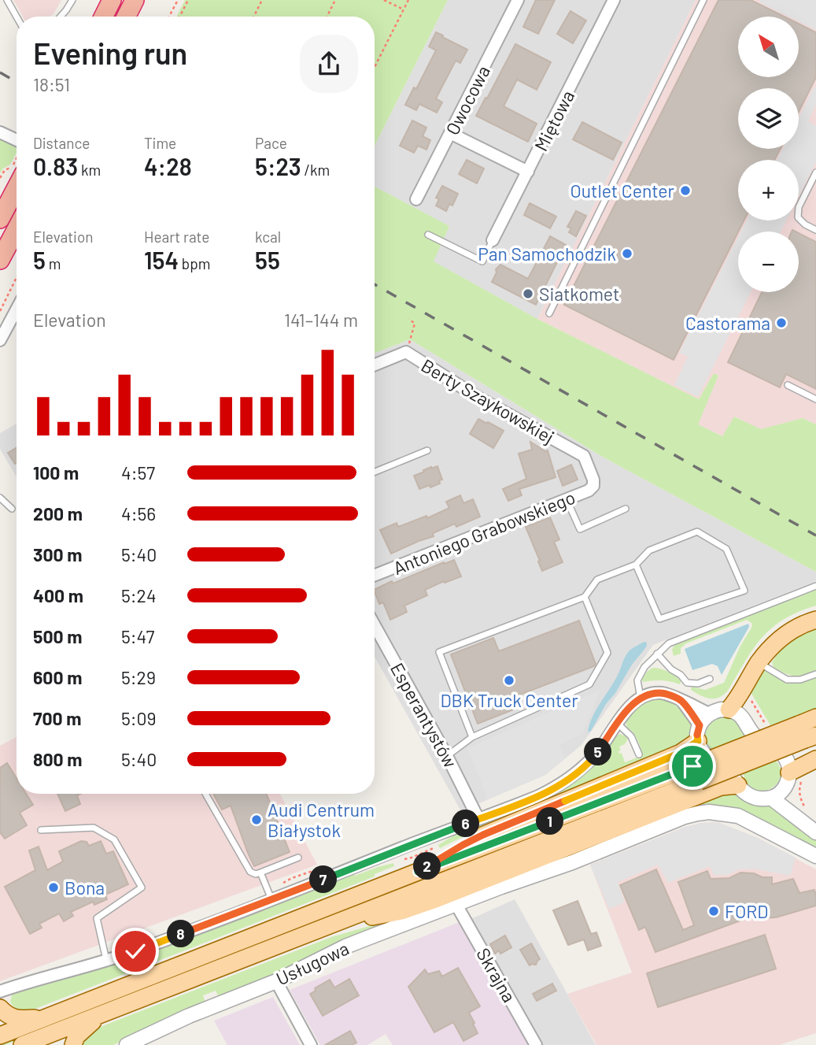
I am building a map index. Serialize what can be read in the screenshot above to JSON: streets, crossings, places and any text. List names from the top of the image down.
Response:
{
  "streets": {
    "street": [
      "Owocowa",
      "Miętowa",
      "Berty Szaykowskiej",
      "Antoniego Grabowskiego",
      "Esperantystów",
      "Usługowa",
      "Skrajna"
    ]
  },
  "crossings": [
    ["Berty Szaykowskiej", "Antoniego Grabowskiego"],
    ["Usługowa", "Skrajna"]
  ],
  "places": [
    "Outlet Center",
    "Pan Samochodzik",
    "Siatkomet",
    "Castorama",
    "DBK Truck Center",
    "Audi Centrum Białystok",
    "Bona",
    "FORD"
  ],
  "north": "top left",
  "page": {
    "map_buttons": ["+", "−"],
    "heading": ["Evening run", "18:51"],
    "stats": [
      ["Distance", "0.83 km"],
      ["Time", "4:28"],
      ["Pace", "5:23 /km"],
      ["Elevation", "5 m"],
      ["Heart rate", "154 bpm"],
      ["kcal", "55"]
    ],
    "chart": ["Elevation", "141–144 m"],
    "list": [
      {
        "name": "100 m",
        "note": "4:57"
      },
      {
        "name": "200 m",
        "note": "4:56"
      },
      {
        "name": "300 m",
        "note": "5:40"
      },
      {
        "name": "400 m",
        "note": "5:24"
      },
      {
        "name": "500 m",
        "note": "5:47"
      },
      {
        "name": "600 m",
        "note": "5:29"
      },
      {
        "name": "700 m",
        "note": "5:09"
      },
      {
        "name": "800 m",
        "note": "5:40"
      }
    ],
    "pins": [
      "5",
      "1",
      "6",
      "2",
      "7",
      "8"
    ]
  }
}
